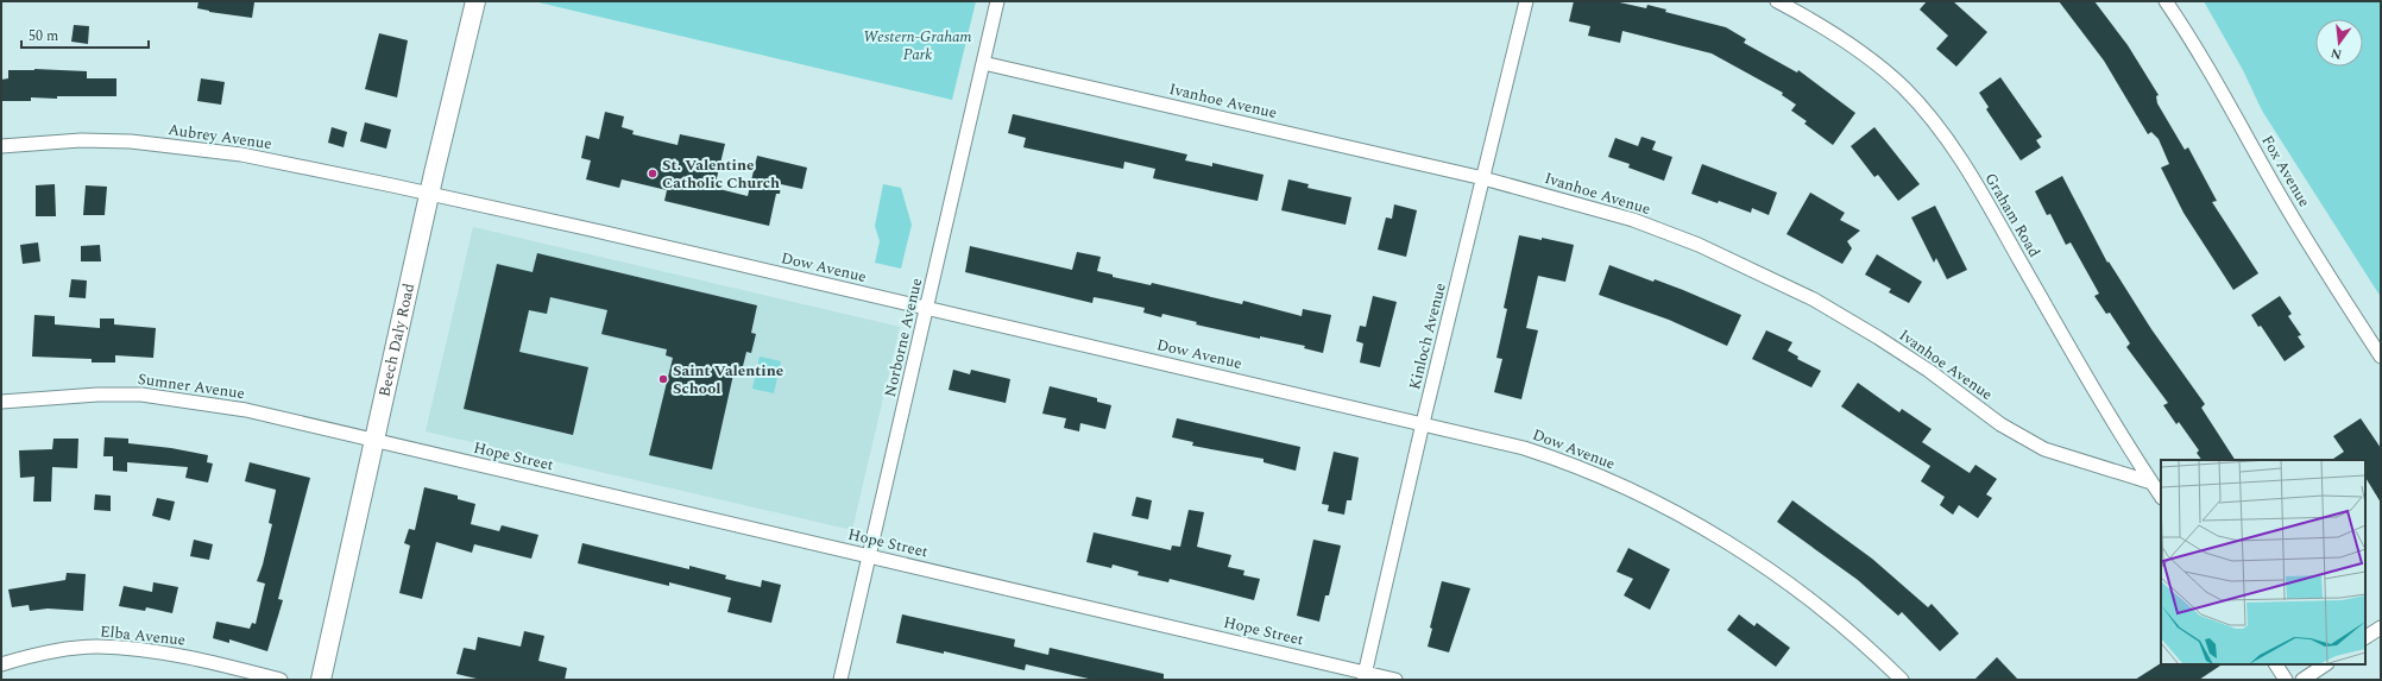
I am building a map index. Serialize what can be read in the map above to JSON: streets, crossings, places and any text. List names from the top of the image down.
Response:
{
  "streets": {
    "main road": ["Beech Daly Road"],
    "street": [
      "Ivanhoe Avenue",
      "Aubrey Avenue",
      "Fox Avenue",
      "Graham Road",
      "Dow Avenue",
      "Kinloch Avenue",
      "Norborne Avenue",
      "Sumner Avenue",
      "Hope Street",
      "Elba Avenue"
    ]
  },
  "crossings": [
    ["Ivanhoe Avenue", "Graham Road"],
    ["Ivanhoe Avenue", "Kinloch Avenue"],
    ["Ivanhoe Avenue", "Norborne Avenue"],
    ["Aubrey Avenue", "Dow Avenue"],
    ["Aubrey Avenue", "Beech Daly Road"],
    ["Dow Avenue", "Kinloch Avenue"],
    ["Dow Avenue", "Norborne Avenue"],
    ["Dow Avenue", "Beech Daly Road"],
    ["Kinloch Avenue", "Hope Street"],
    ["Norborne Avenue", "Hope Street"],
    ["Beech Daly Road", "Sumner Avenue"],
    ["Beech Daly Road", "Hope Street"],
    ["Sumner Avenue", "Hope Street"]
  ],
  "parks": ["Western-Graham Park"],
  "places": ["St. Valentine Catholic Church", "Saint Valentine School"],
  "scale_bar": "50 m",
  "north": "bottom"
}
